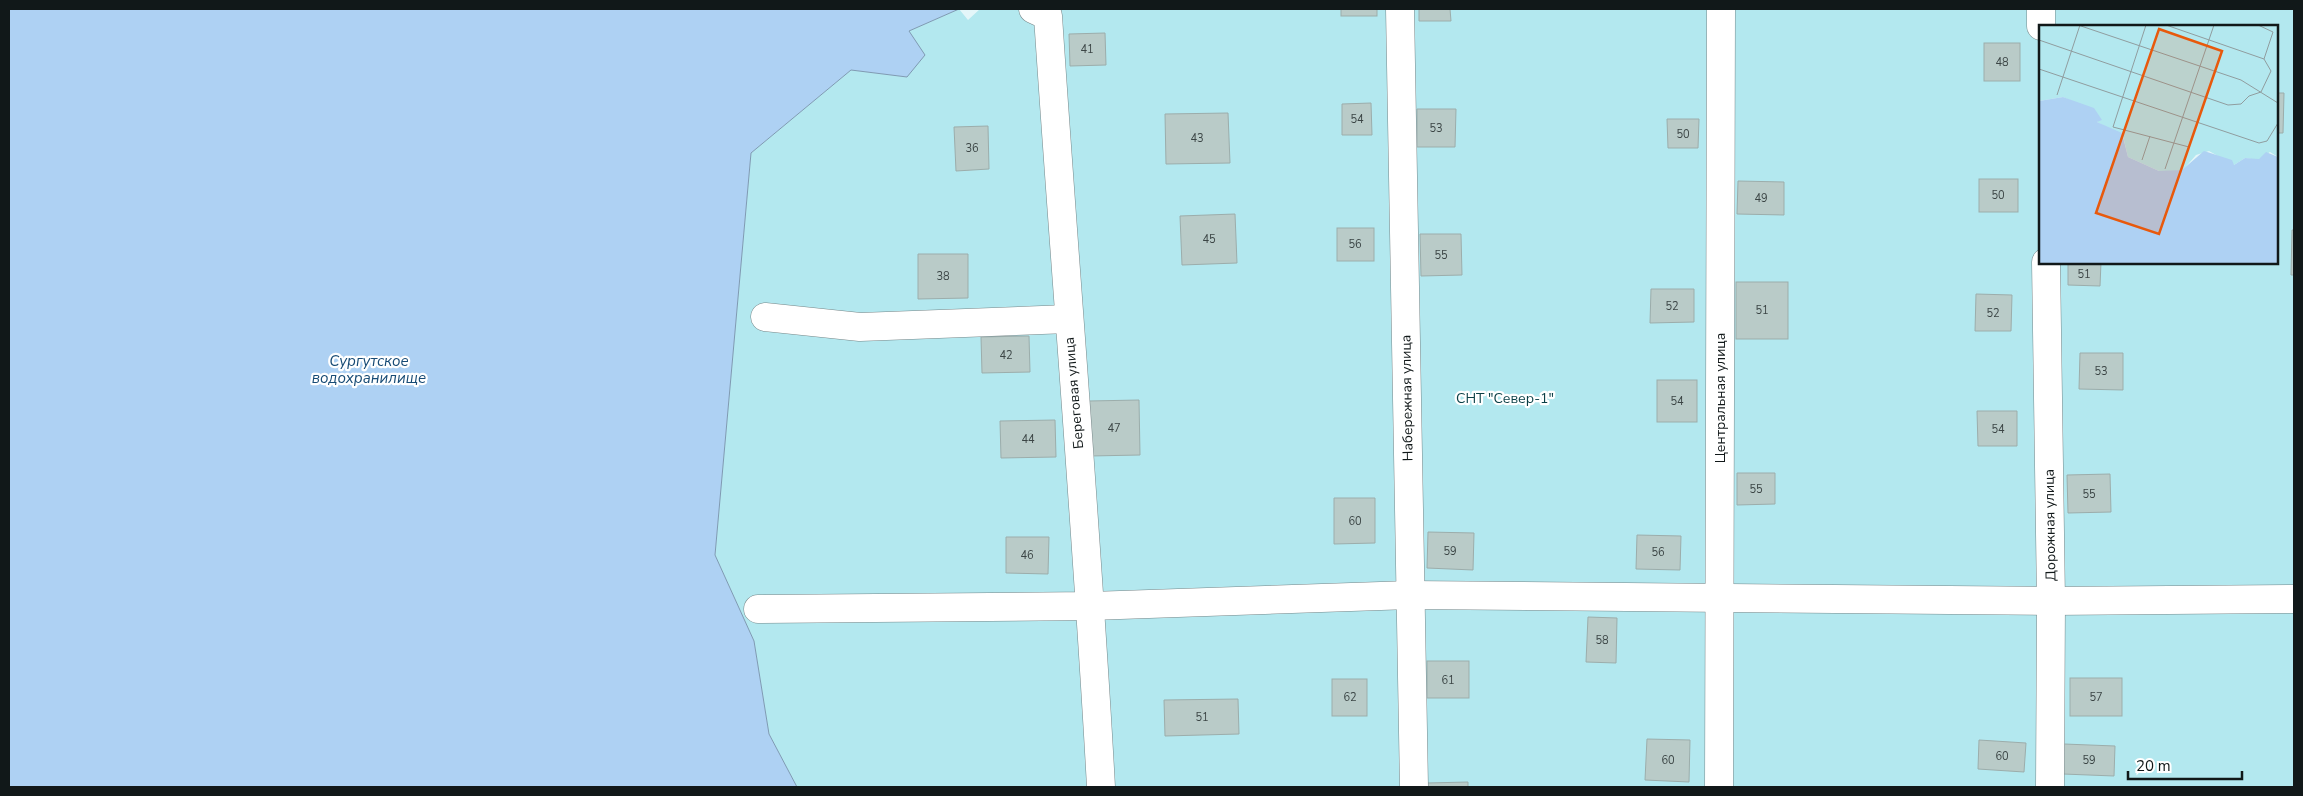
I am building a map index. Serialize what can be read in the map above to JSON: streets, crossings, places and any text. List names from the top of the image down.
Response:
{
  "streets": {
    "street": [
      "Береговая улица",
      "Набережная улица",
      "Центральная улица",
      "Дорожная улица"
    ]
  },
  "water": ["Сургутское водохранилище"],
  "parks": ["СНТ \"Север-1\""],
  "house_numbers": [
    "41",
    "48",
    "54",
    "53",
    "50",
    "43",
    "36",
    "50",
    "49",
    "45",
    "56",
    "55",
    "51",
    "38",
    "52",
    "51",
    "52",
    "42",
    "53",
    "54",
    "47",
    "54",
    "44",
    "55",
    "55",
    "60",
    "59",
    "56",
    "46",
    "58",
    "61",
    "62",
    "57",
    "51",
    "60",
    "60",
    "59"
  ],
  "scale_bar": "20 m"
}
